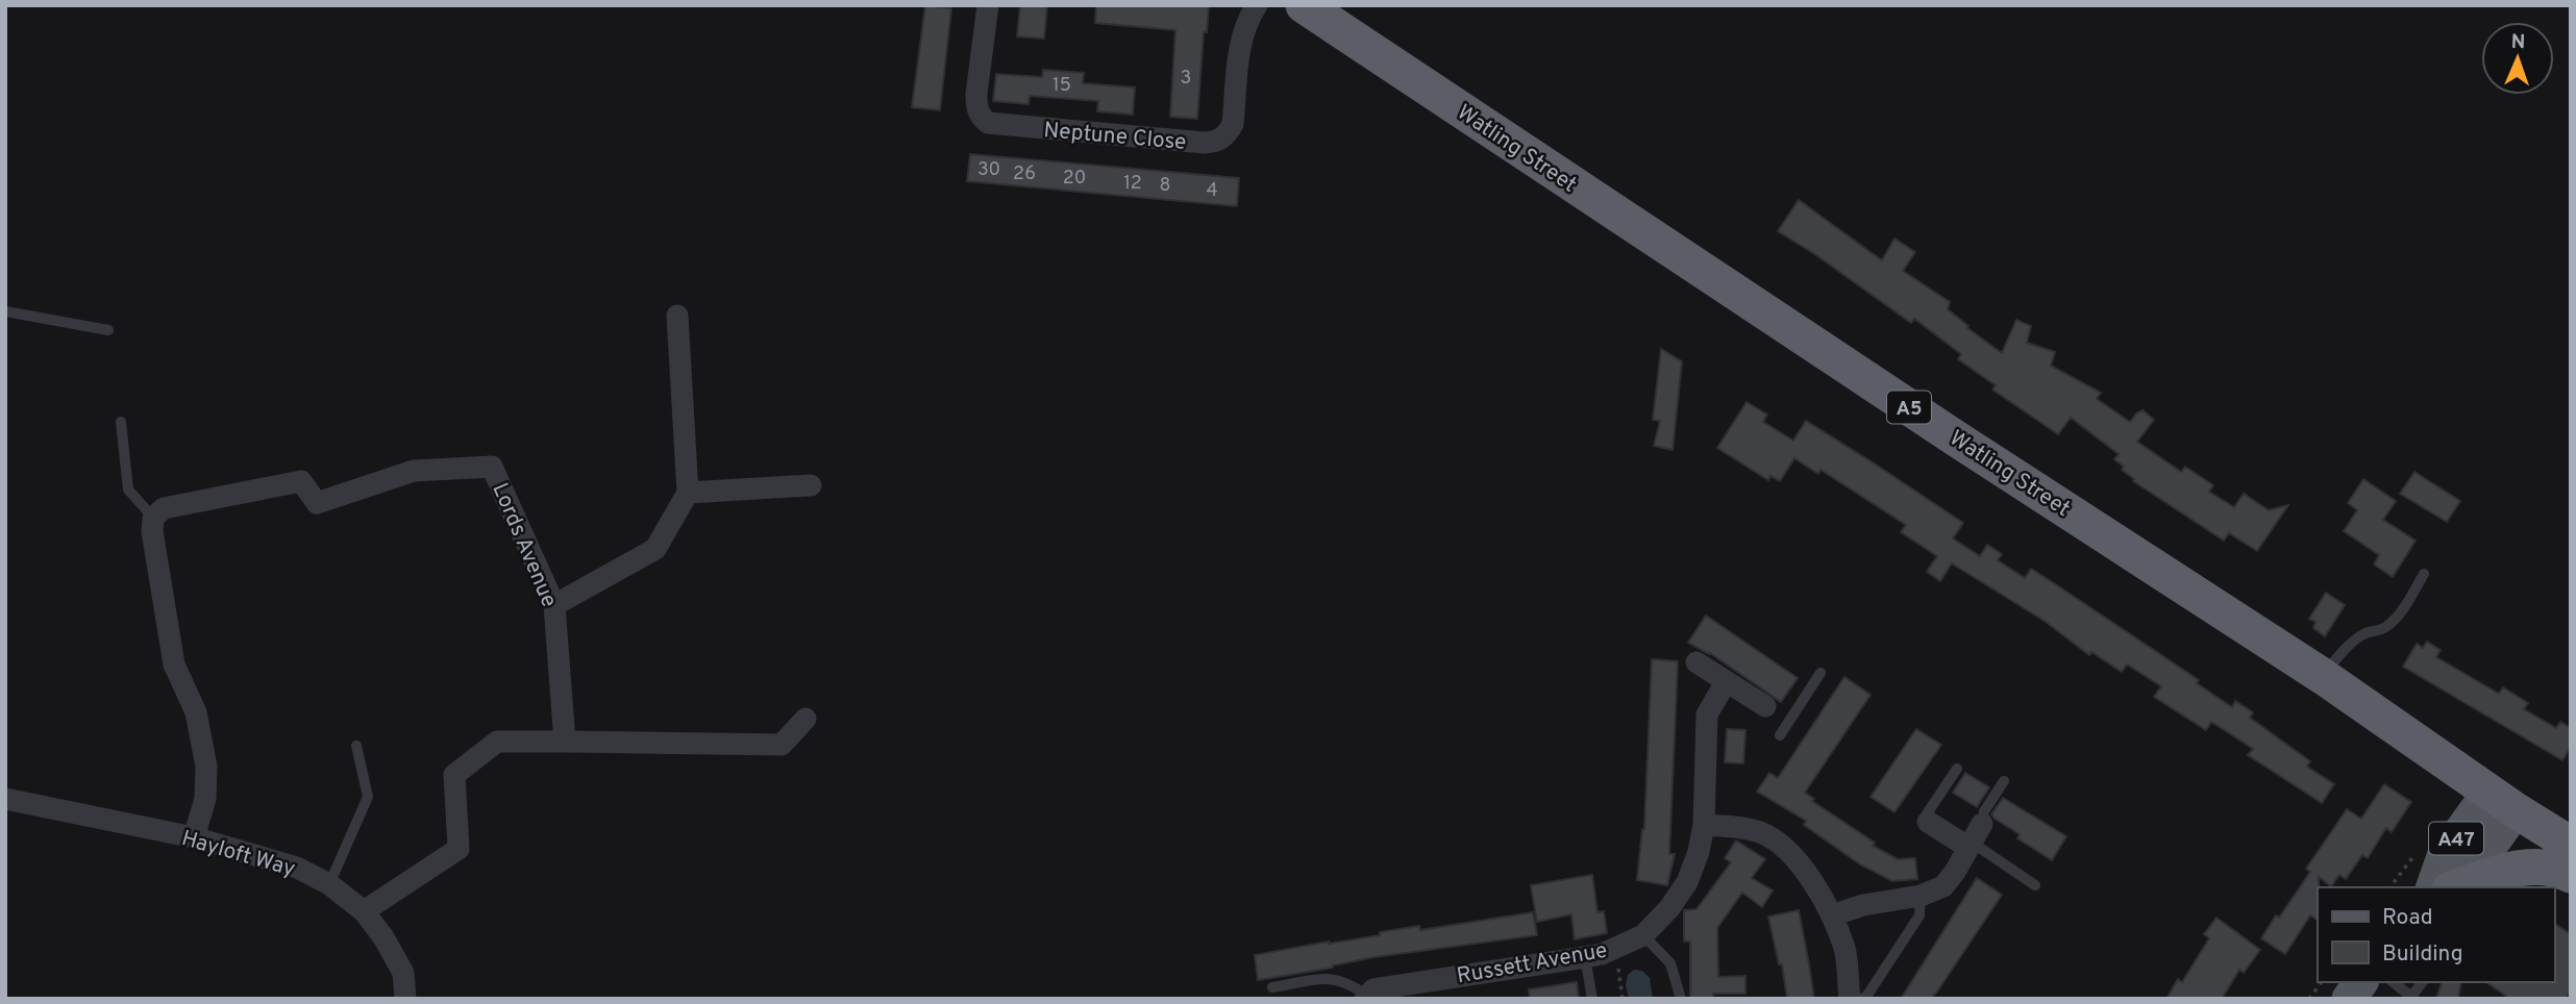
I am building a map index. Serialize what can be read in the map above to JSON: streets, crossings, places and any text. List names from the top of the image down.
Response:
{
  "streets": {
    "highway": ["Watling Street", "A5"],
    "main road": ["A47"],
    "street": [
      "Neptune Close",
      "Lords Avenue",
      "Hayloft Way",
      "Russett Avenue"
    ]
  },
  "crossings": [
    ["Watling Street", "A47"]
  ],
  "house_numbers": [
    "3",
    "15",
    "30",
    "26",
    "20",
    "12",
    "8",
    "4"
  ],
  "legend": ["Road", "Building"],
  "north": "top"
}
